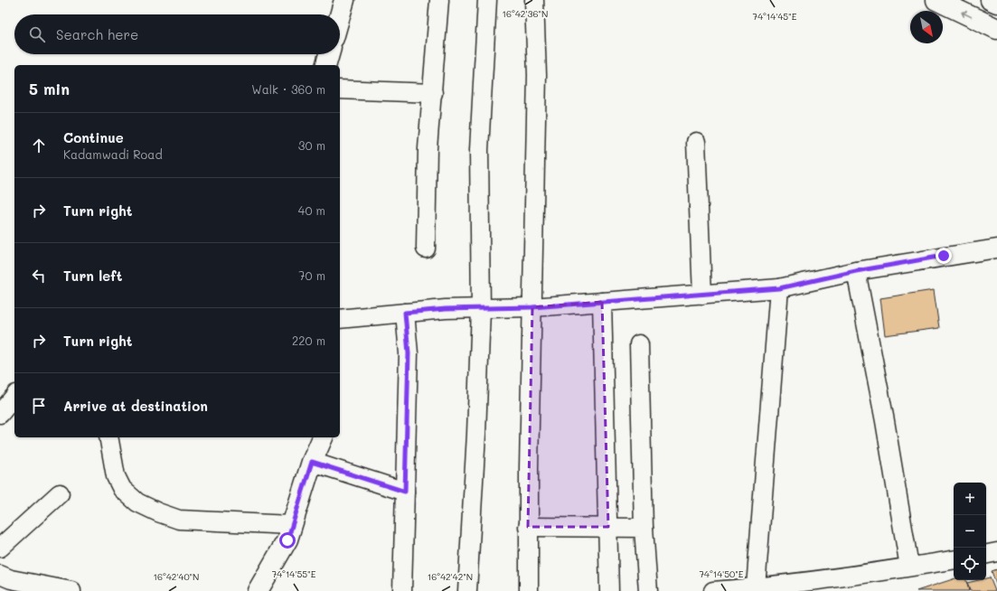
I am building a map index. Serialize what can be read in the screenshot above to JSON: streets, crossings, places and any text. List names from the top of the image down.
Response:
{
  "north": "bottom right",
  "page": {
    "search": "Search here",
    "heading": ["5 min", "Walk · 360 m"],
    "list": [
      ["Continue", "Kadamwadi Road", "30 m"],
      ["Turn right", "40 m"],
      ["Turn left", "70 m"],
      ["Turn right", "220 m"],
      "Arrive at destination"
    ],
    "map_buttons": ["+", "−"]
  },
  "coordinates": [
    "16°42'36\"N",
    "74°14'45\"E",
    "74°14'55\"E",
    "74°14'50\"E",
    "16°42'40\"N",
    "16°42'42\"N"
  ]
}
